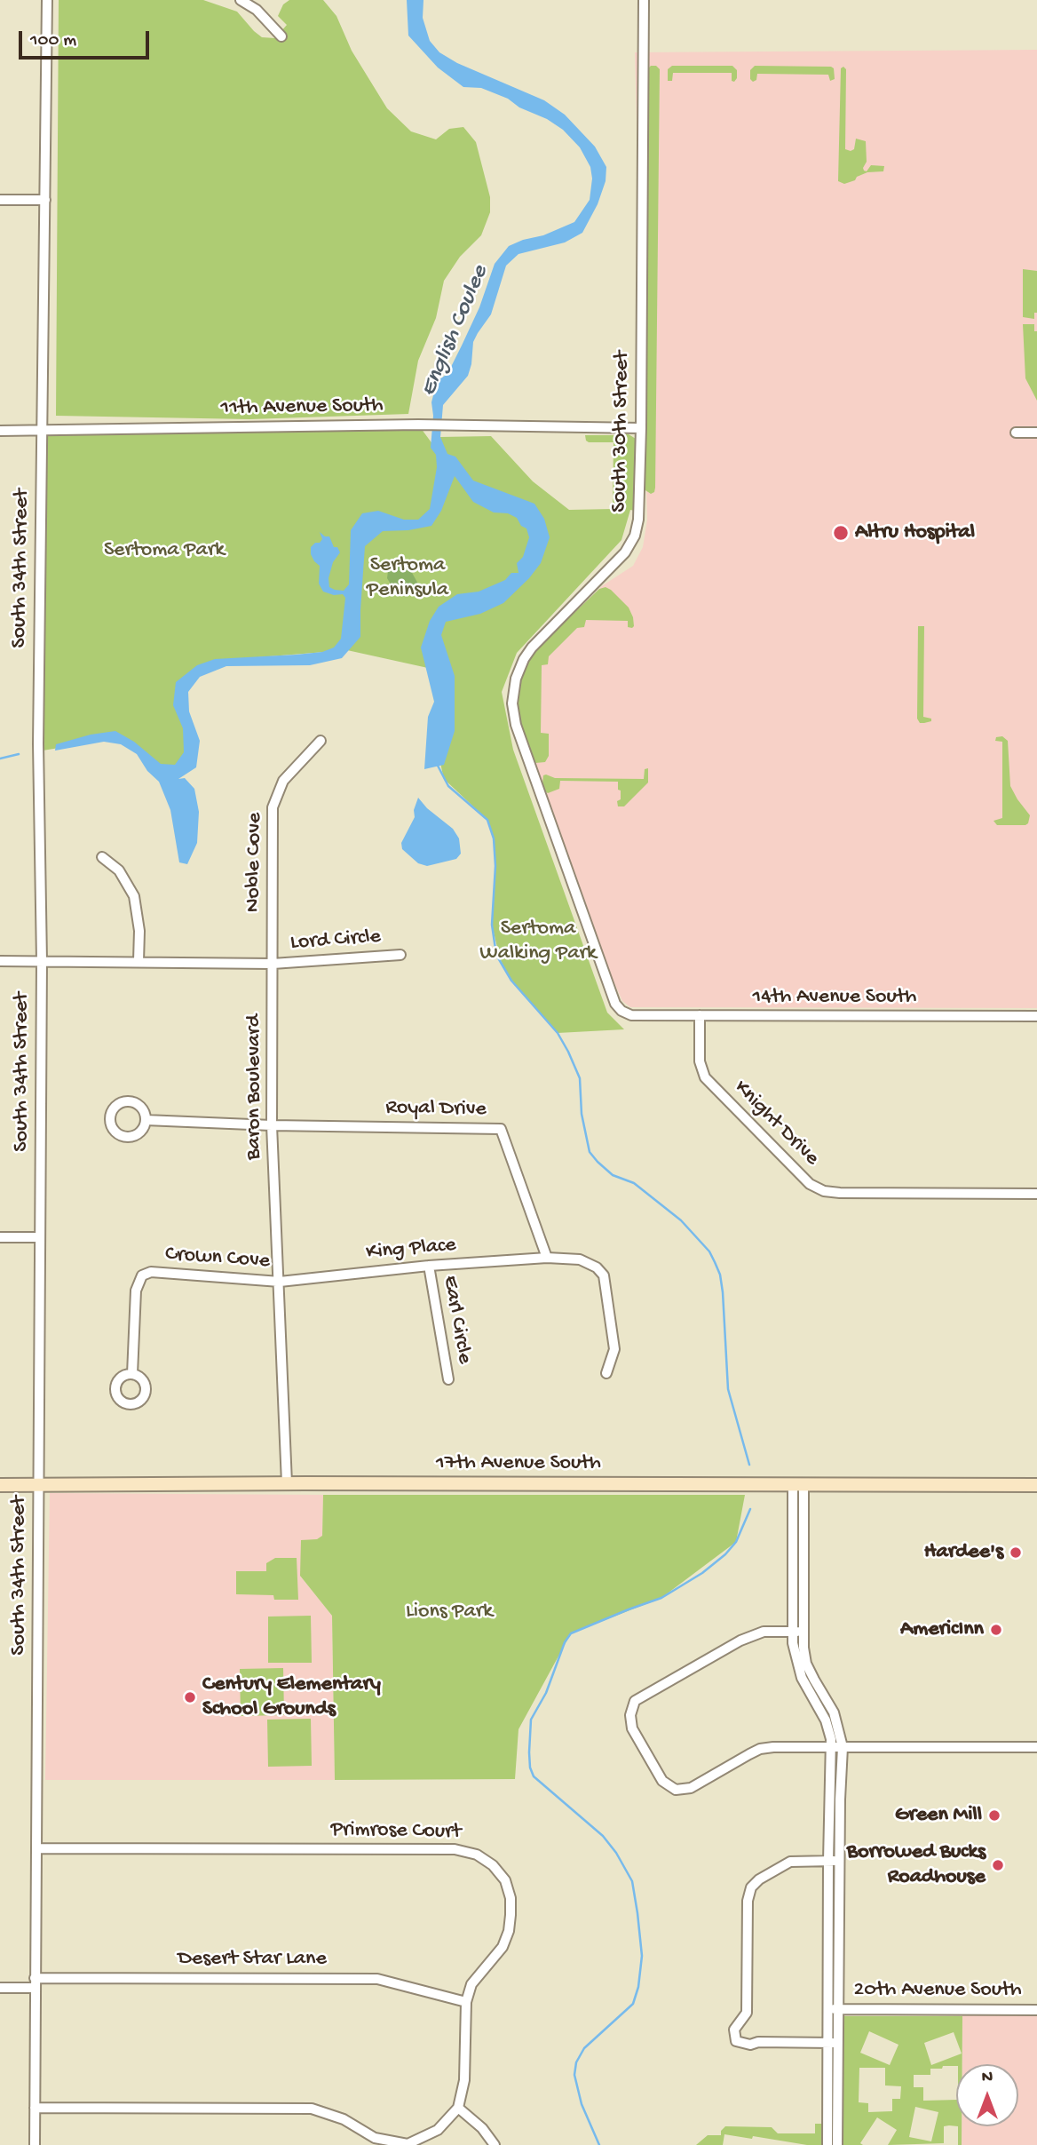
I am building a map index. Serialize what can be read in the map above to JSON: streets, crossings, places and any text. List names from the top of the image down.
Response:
{
  "streets": {
    "street": [
      "11th Avenue South",
      "South 30th Street",
      "South 34th Street",
      "Noble Cove",
      "Lord Circle",
      "14th Avenue South",
      "Baron Boulevard",
      "Royal Drive",
      "Knight Drive",
      "King Place",
      "Crown Cove",
      "Earl Circle",
      "17th Avenue South",
      "Primrose Court",
      "Desert Star Lane",
      "20th Avenue South"
    ]
  },
  "crossings": [
    ["11th Avenue South", "South 30th Street"],
    ["11th Avenue South", "South 34th Street"],
    ["South 30th Street", "14th Avenue South"],
    ["South 34th Street", "17th Avenue South"],
    ["South 34th Street", "Primrose Court"],
    ["South 34th Street", "Desert Star Lane"],
    ["Noble Cove", "Lord Circle"],
    ["Noble Cove", "Baron Boulevard"],
    ["Lord Circle", "Baron Boulevard"],
    ["14th Avenue South", "Knight Drive"],
    ["Baron Boulevard", "Royal Drive"],
    ["Baron Boulevard", "King Place"],
    ["Baron Boulevard", "Crown Cove"],
    ["Baron Boulevard", "17th Avenue South"],
    ["Royal Drive", "King Place"],
    ["King Place", "Crown Cove"],
    ["King Place", "Earl Circle"],
    ["Primrose Court", "Desert Star Lane"]
  ],
  "water": ["English Coulee"],
  "parks": [
    "Sertoma Park",
    "Sertoma Peninsula",
    "Sertoma Walking Park",
    "Lions Park"
  ],
  "places": [
    "Altru Hospital",
    "Hardee's",
    "AmericInn",
    "Century Elementary School Grounds",
    "Green Mill",
    "Borrowed Bucks Roadhouse"
  ],
  "scale_bar": "100 m",
  "north": "top"
}
